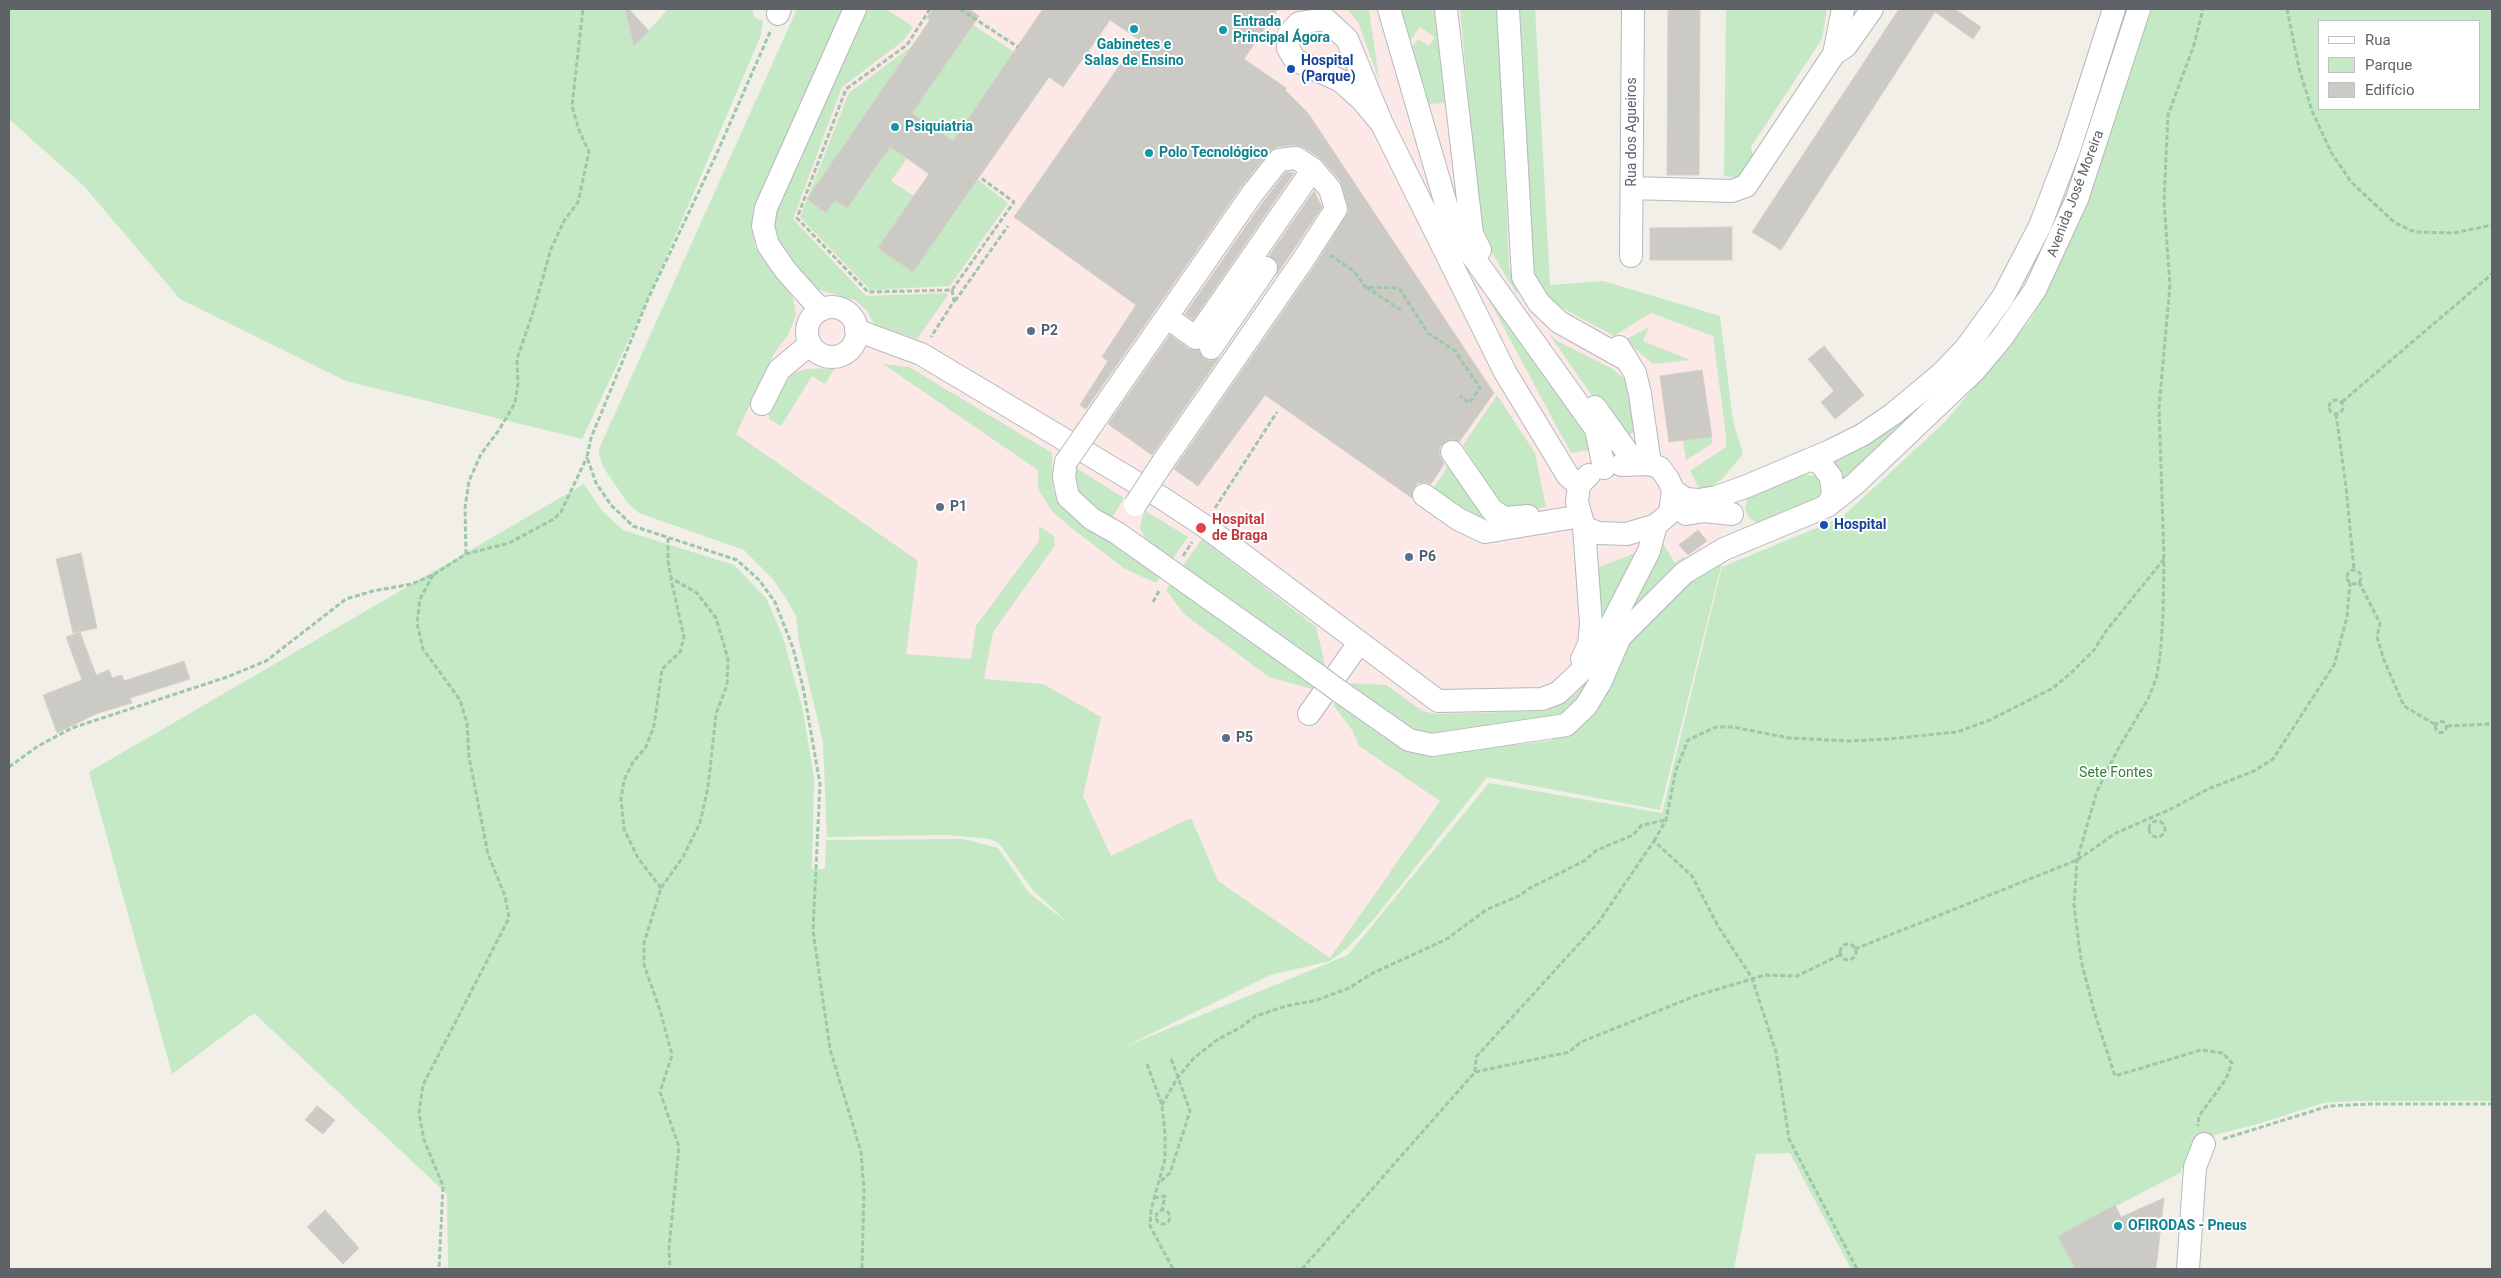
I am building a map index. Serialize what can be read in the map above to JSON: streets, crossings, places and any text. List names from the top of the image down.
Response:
{
  "streets": {
    "street": ["Rua dos Agueiros", "Avenida José Moreira"]
  },
  "parks": ["Sete Fontes"],
  "places": [
    "Gabinetes e Salas de Ensino",
    "Entrada Principal Ágora",
    "Hospital (Parque)",
    "Psiquiatria",
    "Polo Tecnológico",
    "P2",
    "P1",
    "Hospital",
    "Hospital de Braga",
    "P6",
    "P5",
    "OFIRODAS - Pneus"
  ],
  "legend": ["Rua", "Parque", "Edifício"]
}
